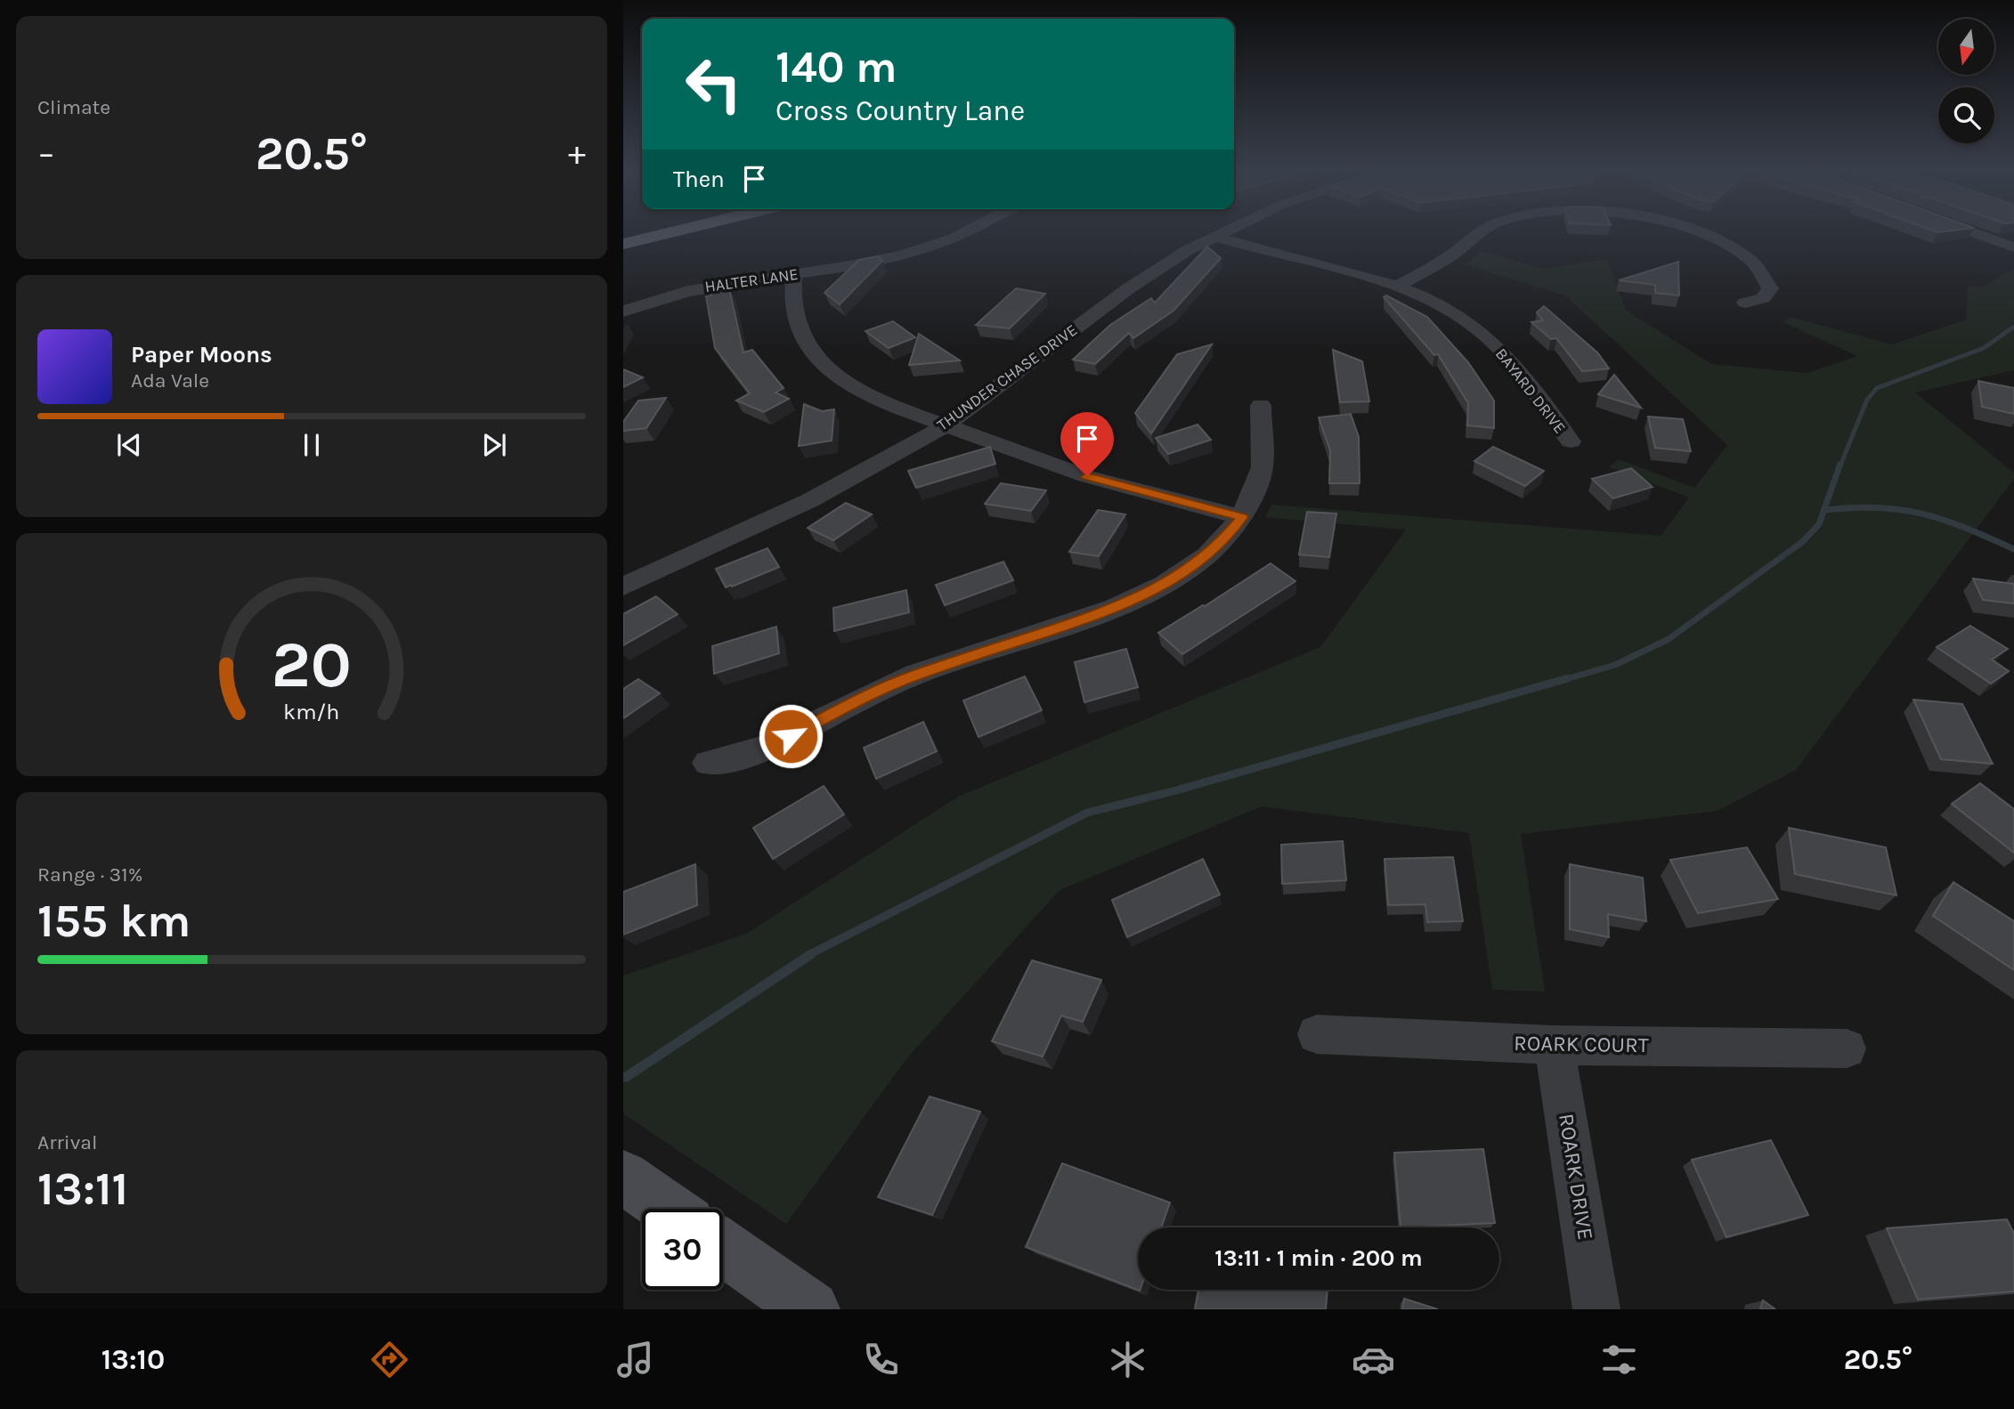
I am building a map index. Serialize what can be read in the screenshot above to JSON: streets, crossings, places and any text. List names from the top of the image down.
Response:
{
  "streets": {
    "street": [
      "HALTER LANE",
      "THUNDER CHASE DRIVE",
      "BAYARD DRIVE",
      "ROARK COURT",
      "ROARK DRIVE"
    ]
  },
  "crossings": [
    ["THUNDER CHASE DRIVE", "BAYARD DRIVE"],
    ["ROARK COURT", "ROARK DRIVE"]
  ],
  "north": "bottom",
  "page": {
    "tile": [
      "Climate",
      ["Range · 31%", "155 km"],
      ["Arrival", "13:11"]
    ],
    "turn": ["140 m", "Cross Country Lane"],
    "heat": ["−", "20.5°", "+"],
    "then": "Then",
    "song": ["Paper Moons", "Ada Vale"],
    "limit": "30",
    "trip": "13:11 · 1 min · 200 m",
    "tabs": ["13:10", "20.5°"],
    "gauge": ["20", "km/h"]
  }
}
